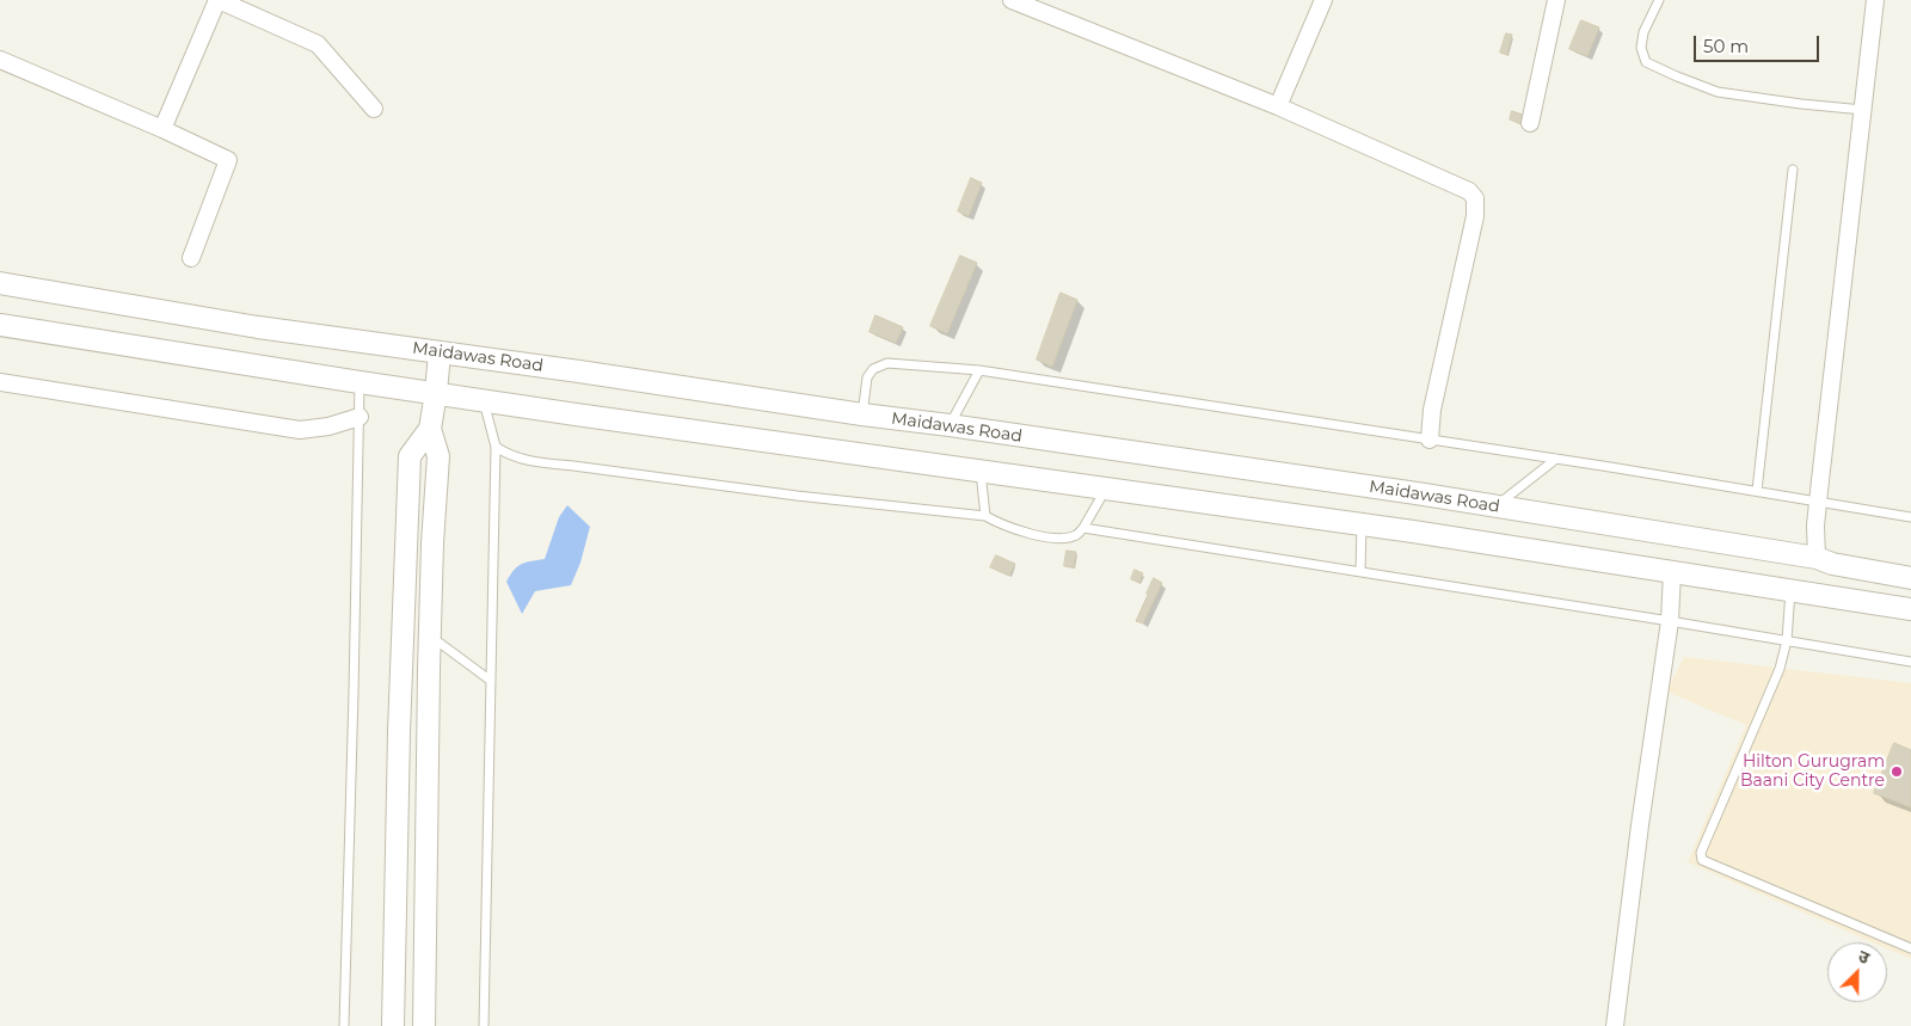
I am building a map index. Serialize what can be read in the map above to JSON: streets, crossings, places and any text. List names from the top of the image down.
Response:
{
  "streets": {
    "street": ["Maidawas Road"]
  },
  "places": ["Hilton Gurugram Baani City Centre"],
  "scale_bar": "50 m",
  "north": "top right"
}
